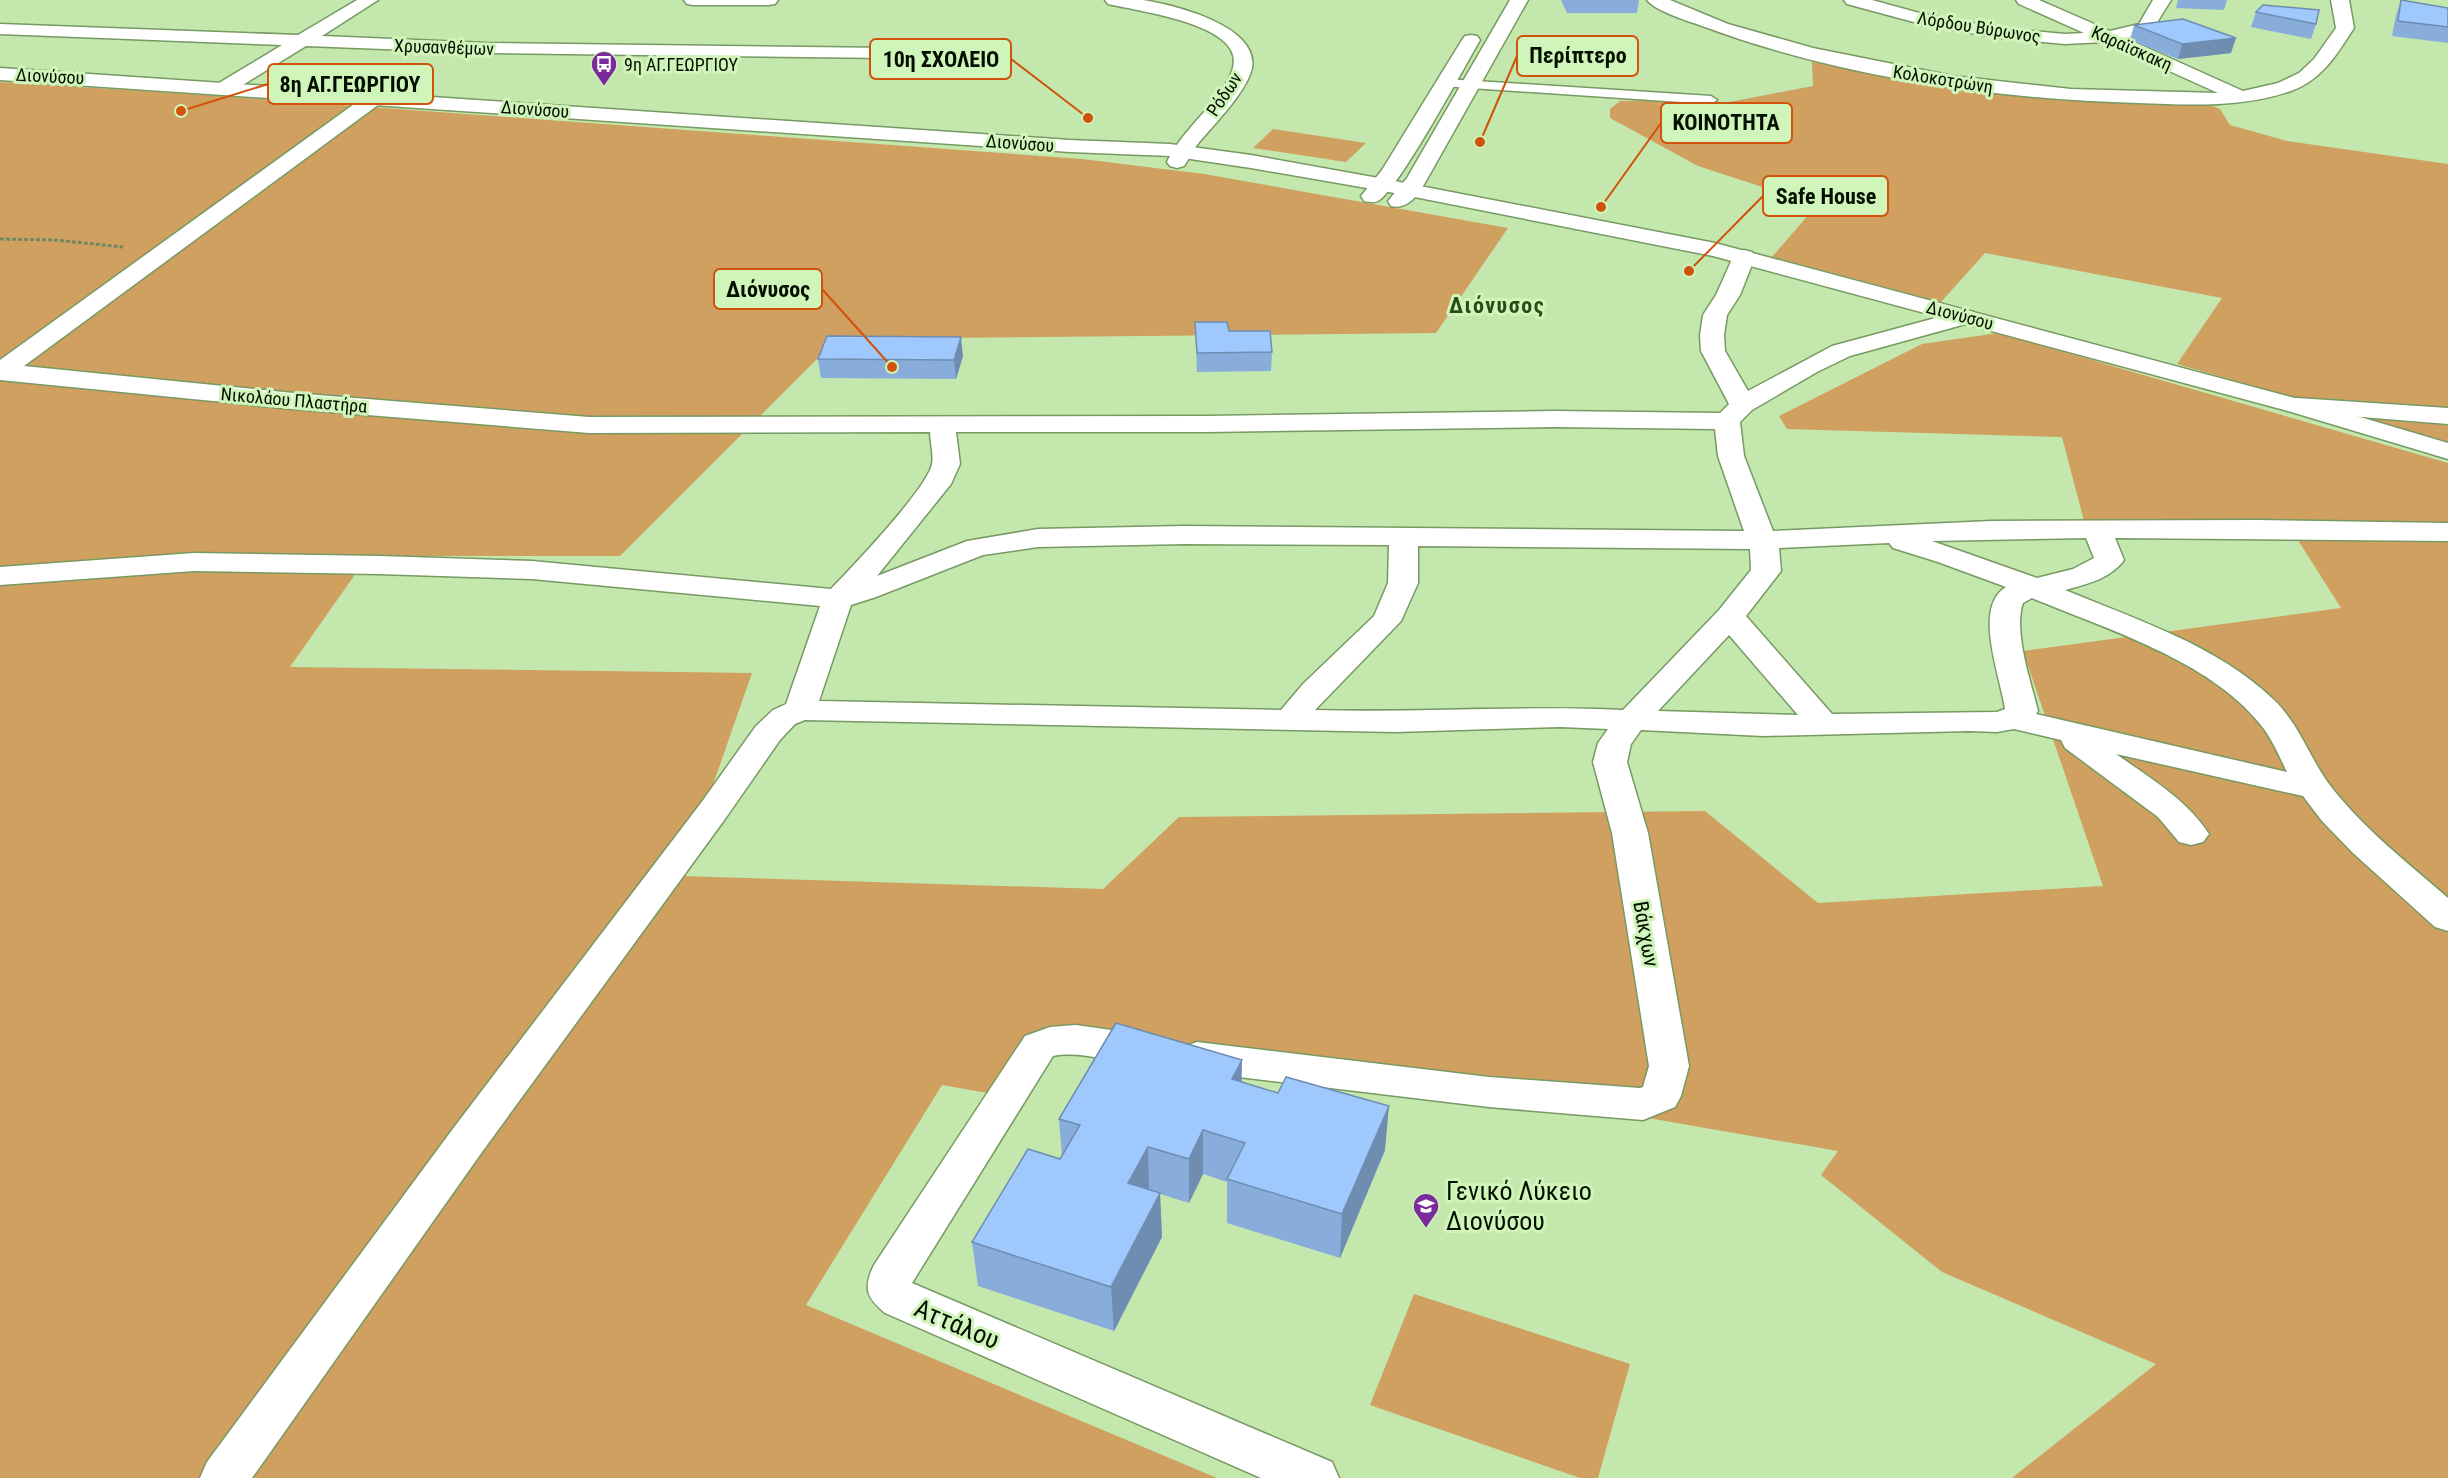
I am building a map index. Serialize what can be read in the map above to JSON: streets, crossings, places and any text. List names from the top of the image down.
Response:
{
  "streets": {
    "street": [
      "Λόρδου Βύρωνος",
      "Χρυσανθέμων",
      "Καραϊσκακη",
      "Διονύσου",
      "Κολοκοτρώνη",
      "Ρόδων",
      "Νικολάου Πλαστήρα",
      "Βάκχων",
      "Αττάλου"
    ]
  },
  "crossings": [
    ["Λόρδου Βύρωνος", "Καραϊσκακη"],
    ["Καραϊσκακη", "Κολοκοτρώνη"],
    ["Διονύσου", "Ρόδων"],
    ["Διονύσου", "Βάκχων"],
    ["Νικολάου Πλαστήρα", "Βάκχων"],
    ["Βάκχων", "Αττάλου"]
  ],
  "districts": ["Διόνυσος"],
  "places": {
    "bus stop": ["9η ΑΓ.ΓΕΩΡΓΙΟΥ"],
    "other": [
      "8η ΑΓ.ΓΕΩΡΓΙΟΥ",
      "10η ΣΧΟΛΕΙΟ",
      "Περίπτερο",
      "ΚΟΙΝΟΤΗΤΑ",
      "Safe House",
      "Διόνυσος"
    ],
    "school or university": ["Γενικό Λύκειο Διονύσου"]
  }
}
